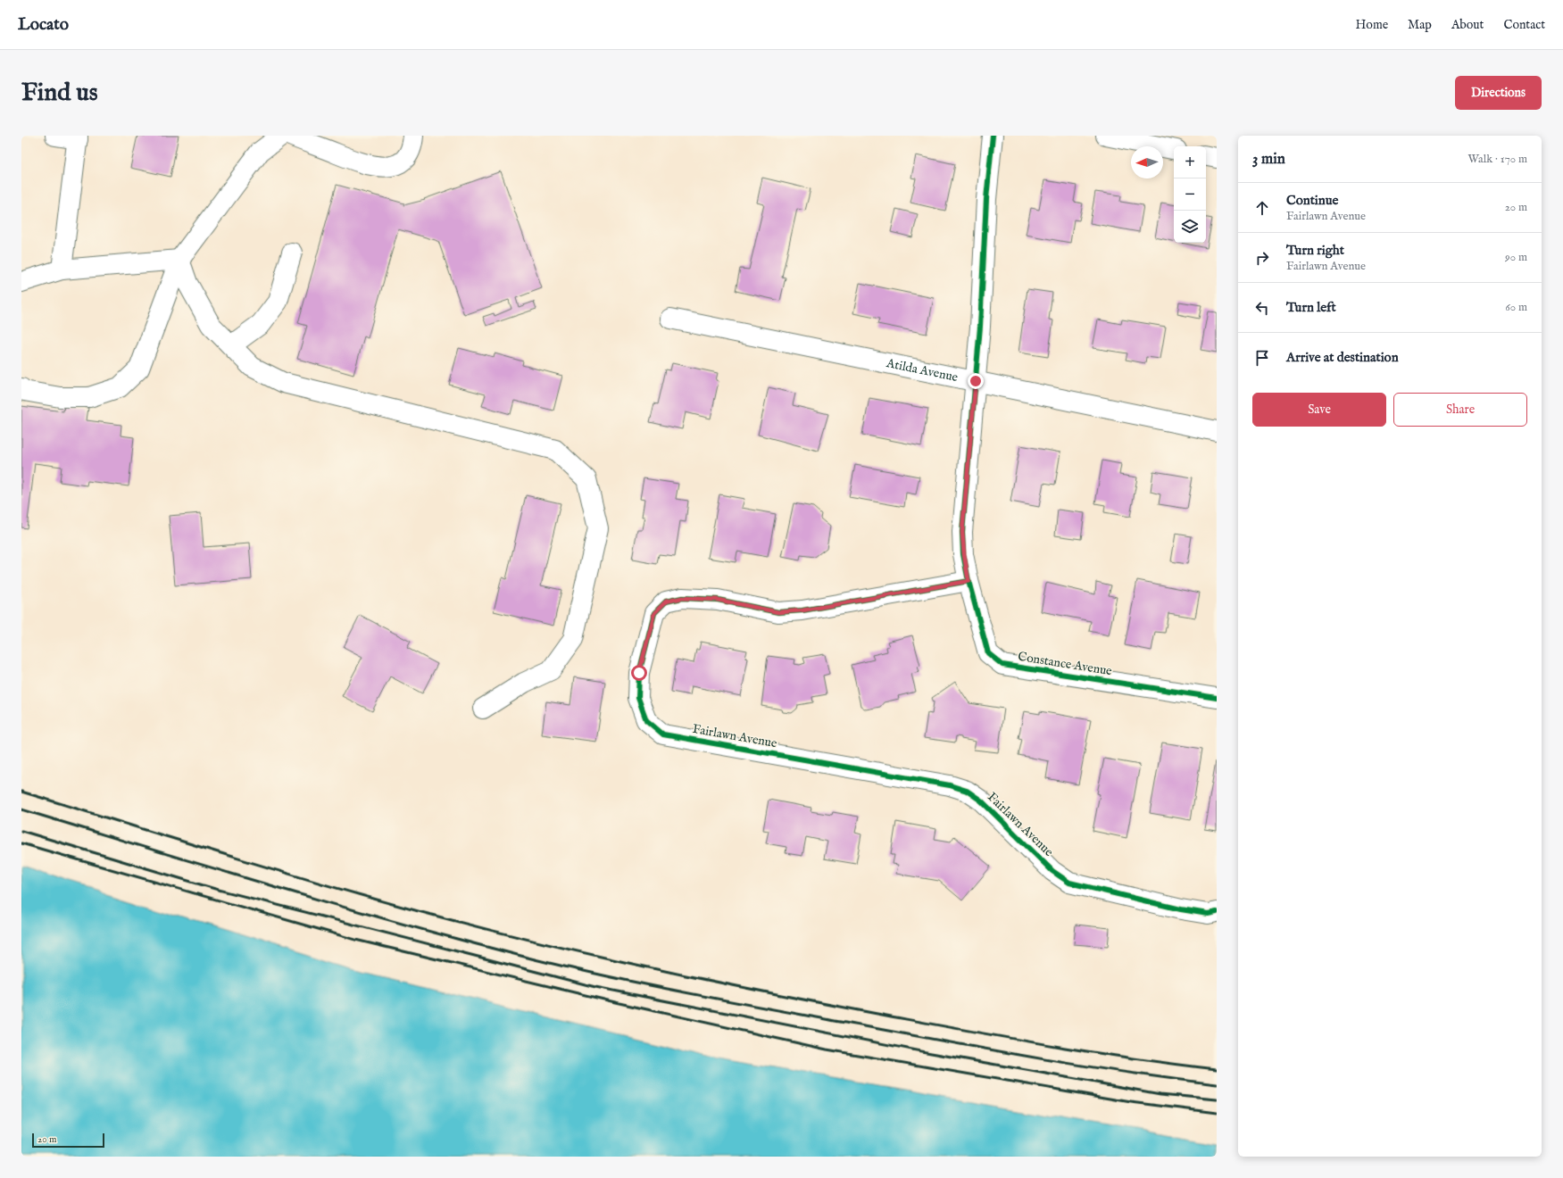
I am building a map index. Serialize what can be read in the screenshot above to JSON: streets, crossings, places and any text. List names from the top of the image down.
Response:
{
  "streets": {
    "street": ["Atilda Avenue", "Constance Avenue", "Fairlawn Avenue"]
  },
  "crossings": [
    ["Atilda Avenue", "Constance Avenue"],
    ["Constance Avenue", "Fairlawn Avenue"]
  ],
  "scale_bar": "20 m",
  "north": "left",
  "page": {
    "header": "Locato",
    "nav": [
      "Home",
      "Map",
      "About",
      "Contact"
    ],
    "buttons": [
      "Directions",
      ["Save", "Share"]
    ],
    "title": "Find us",
    "heading": ["3 min", "Walk · 170 m"],
    "map_buttons": ["+", "−"],
    "list": [
      ["Continue", "Fairlawn Avenue", "20 m"],
      ["Turn right", "Fairlawn Avenue", "90 m"],
      ["Turn left", "60 m"],
      "Arrive at destination"
    ],
    "scale": "20 m"
  }
}
